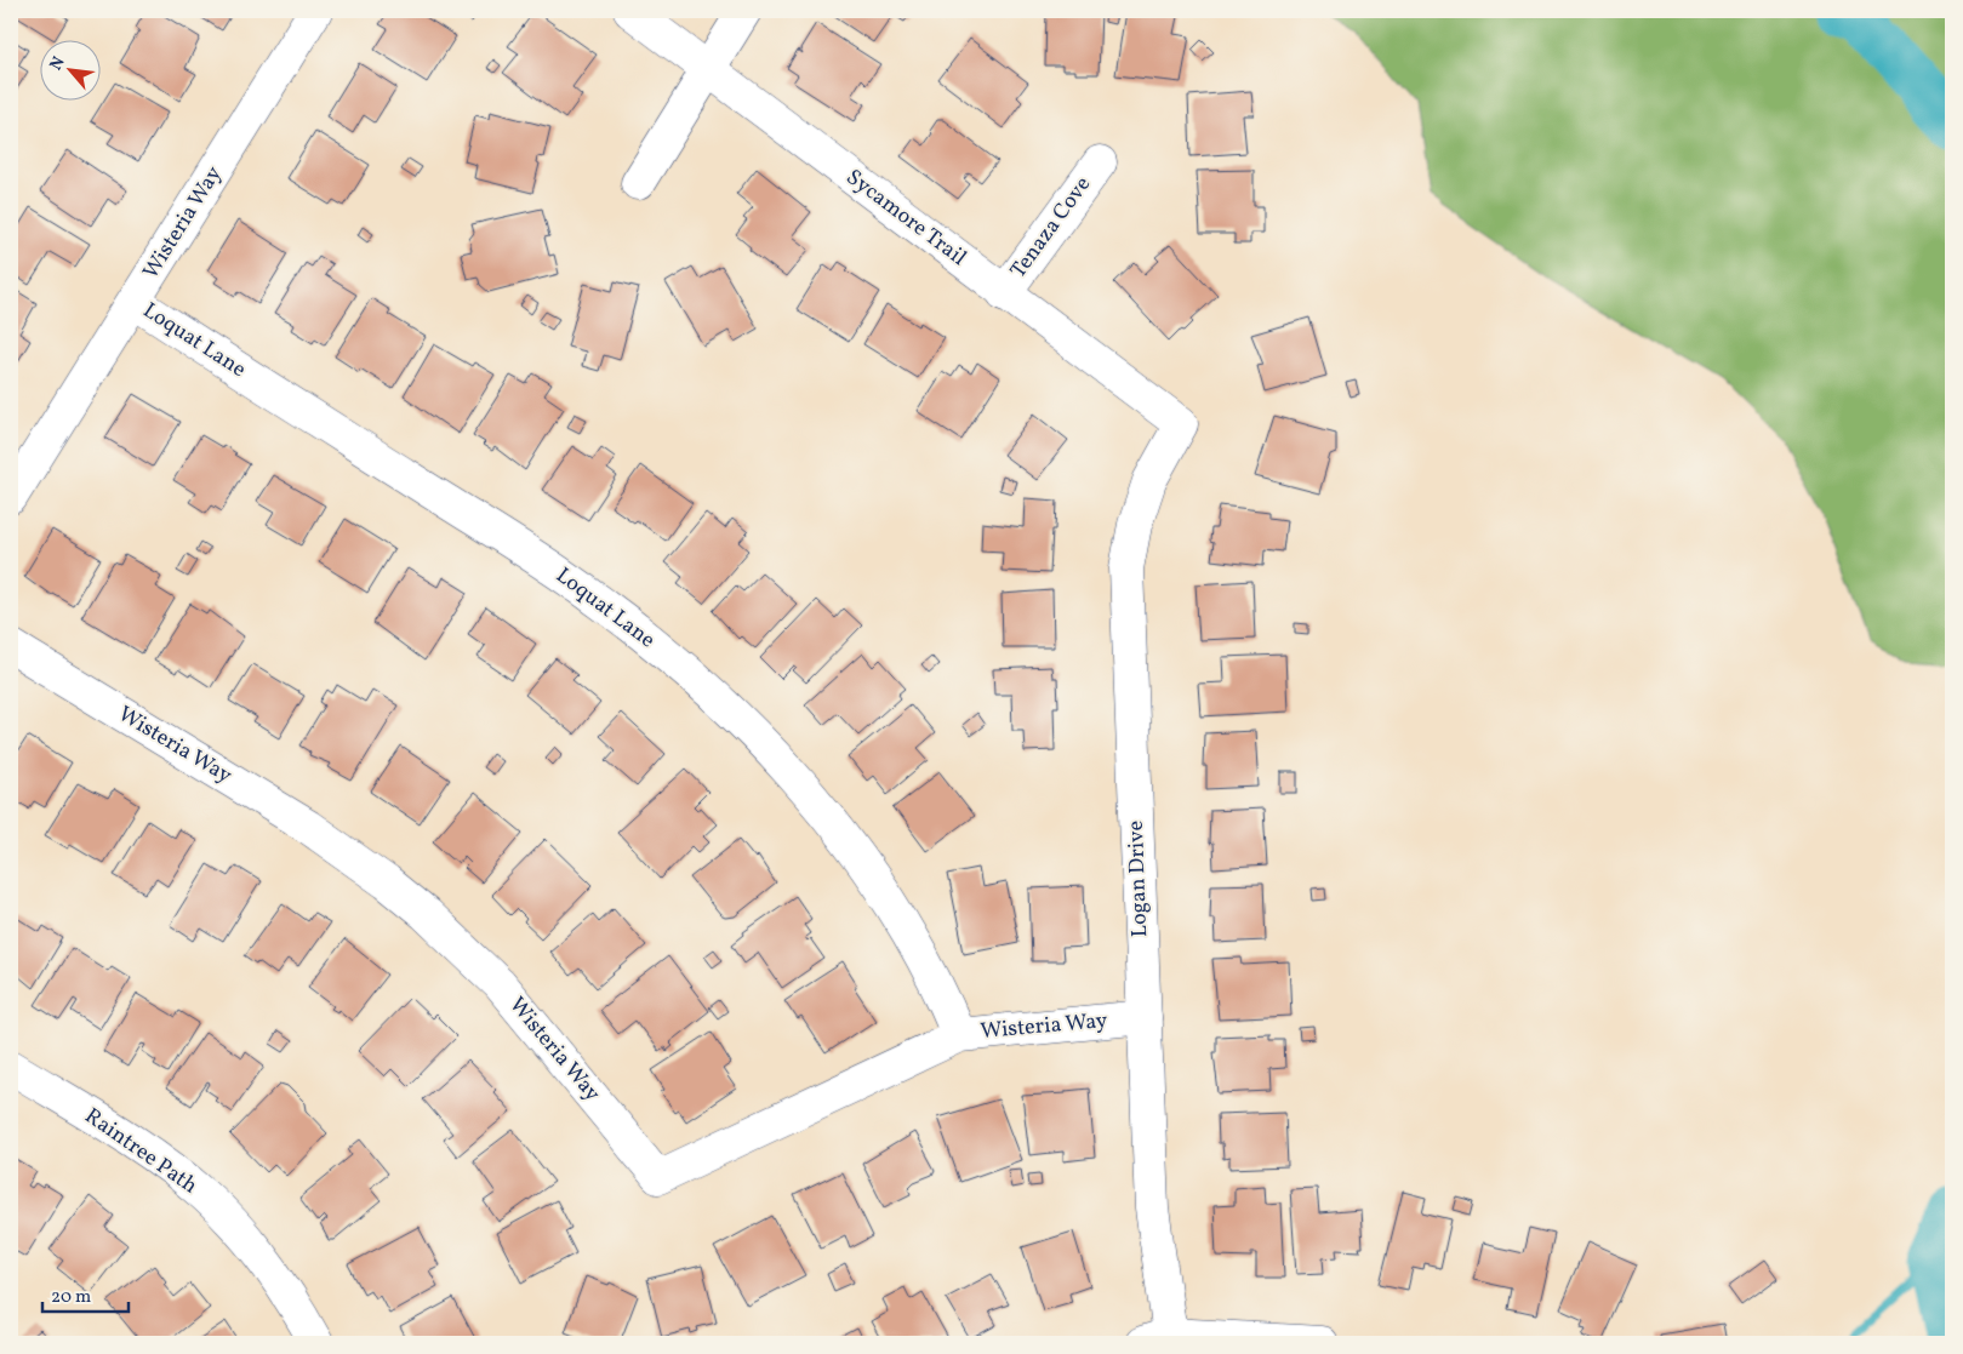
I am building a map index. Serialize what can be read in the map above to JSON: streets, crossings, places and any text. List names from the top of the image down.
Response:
{
  "streets": {
    "street": [
      "Sycamore Trail",
      "Wisteria Way",
      "Tenaza Cove",
      "Loquat Lane",
      "Logan Drive",
      "Raintree Path"
    ]
  },
  "crossings": [
    ["Sycamore Trail", "Tenaza Cove"],
    ["Sycamore Trail", "Logan Drive"],
    ["Wisteria Way", "Loquat Lane"],
    ["Wisteria Way", "Logan Drive"]
  ],
  "scale_bar": "20 m",
  "north": "top left"
}
